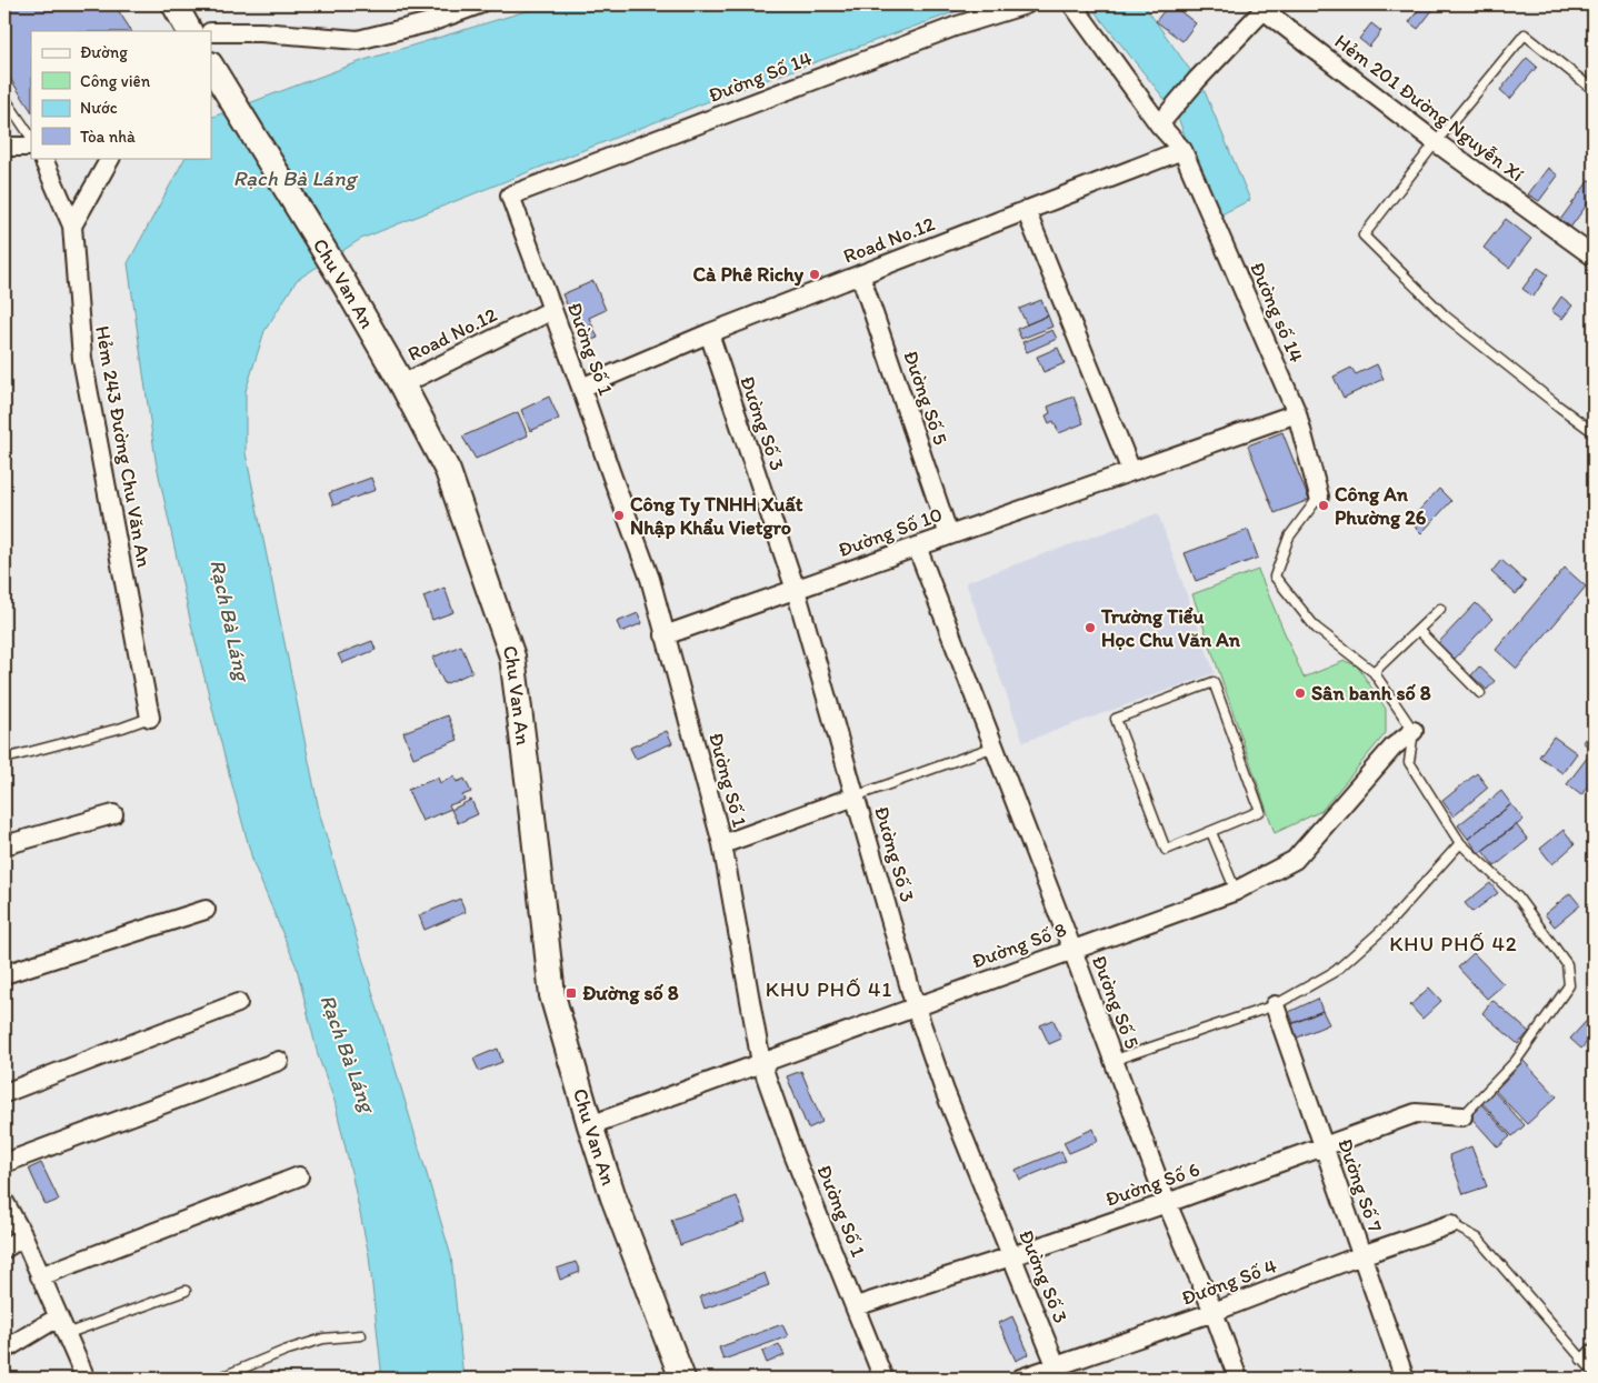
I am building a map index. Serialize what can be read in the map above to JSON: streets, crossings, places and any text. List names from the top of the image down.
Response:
{
  "streets": {
    "street": [
      "Đường Số 14",
      "Hẻm 201 Đường Nguyễn Xí",
      "Road No.12",
      "Chu Van An",
      "Đường số 14",
      "Đường Số 1",
      "Đường Số 5",
      "Đường Số 3",
      "Hẻm 243 Đường Chu Văn An",
      "Đường Số 10",
      "Đường Số 8",
      "Đường Số 6",
      "Đường Số 7",
      "Đường Số 4"
    ]
  },
  "crossings": [
    ["Đường Số 14", "Đường Số 1"],
    ["Road No.12", "Chu Van An"],
    ["Road No.12", "Đường số 14"],
    ["Road No.12", "Đường Số 1"],
    ["Road No.12", "Đường Số 5"],
    ["Road No.12", "Đường Số 3"],
    ["Chu Van An", "Đường Số 8"],
    ["Đường số 14", "Đường Số 10"],
    ["Đường Số 1", "Đường Số 10"],
    ["Đường Số 1", "Đường Số 8"],
    ["Đường Số 1", "Đường Số 6"],
    ["Đường Số 5", "Đường Số 10"],
    ["Đường Số 5", "Đường Số 8"],
    ["Đường Số 5", "Đường Số 6"],
    ["Đường Số 5", "Đường Số 4"],
    ["Đường Số 3", "Đường Số 10"],
    ["Đường Số 3", "Đường Số 8"],
    ["Đường Số 3", "Đường Số 6"],
    ["Đường Số 3", "Đường Số 4"],
    ["Đường Số 6", "Đường Số 7"],
    ["Đường Số 7", "Đường Số 4"]
  ],
  "districts": ["KHU PHỐ 42", "KHU PHỐ 41"],
  "water": ["Rạch Bà Láng"],
  "places": {
    "other": [
      "Cà Phê Richy",
      "Công An Phường 26",
      "Công Ty TNHH Xuất Nhập Khẩu Vietgro",
      "Trường Tiểu Học Chu Văn An",
      "Sân banh số 8"
    ],
    "transit": ["Đường số 8"]
  },
  "legend": [
    "Đường",
    "Công viên",
    "Nước",
    "Tòa nhà"
  ]
}
